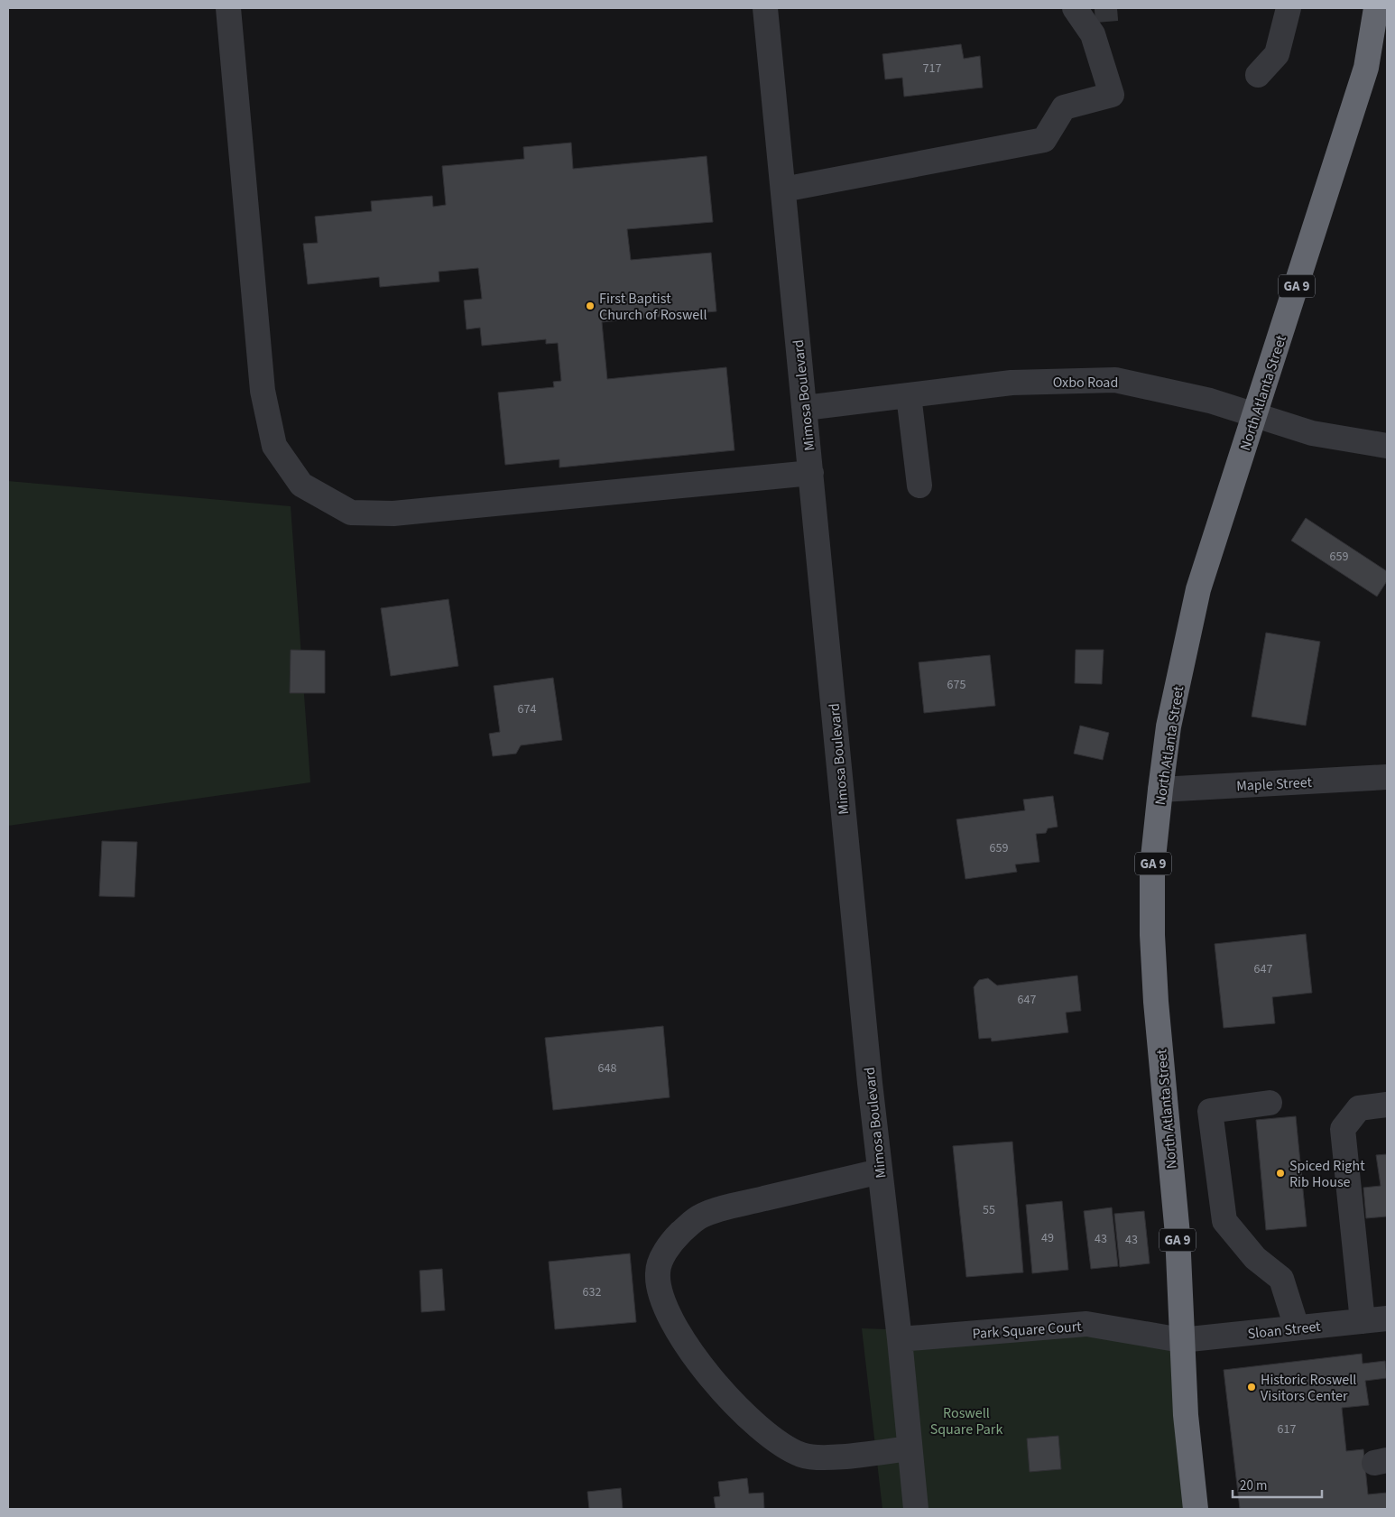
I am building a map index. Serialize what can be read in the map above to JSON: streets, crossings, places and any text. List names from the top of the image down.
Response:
{
  "streets": {
    "highway": ["GA 9", "North Atlanta Street"],
    "street": [
      "Oxbo Road",
      "Mimosa Boulevard",
      "Maple Street",
      "Park Square Court",
      "Sloan Street"
    ]
  },
  "crossings": [
    ["Oxbo Road", "North Atlanta Street"],
    ["Oxbo Road", "Mimosa Boulevard"],
    ["North Atlanta Street", "Maple Street"],
    ["North Atlanta Street", "Park Square Court"],
    ["North Atlanta Street", "Sloan Street"],
    ["Mimosa Boulevard", "Park Square Court"],
    ["Park Square Court", "Sloan Street"]
  ],
  "parks": ["Roswell Square Park"],
  "places": ["First Baptist Church of Roswell", "Spiced Right Rib House", "Historic Roswell Visitors Center"],
  "house_numbers": [
    "717",
    "659",
    "675",
    "674",
    "659",
    "647",
    "647",
    "648",
    "55",
    "49",
    "43",
    "43",
    "632",
    "617"
  ],
  "scale_bar": "20 m"
}
